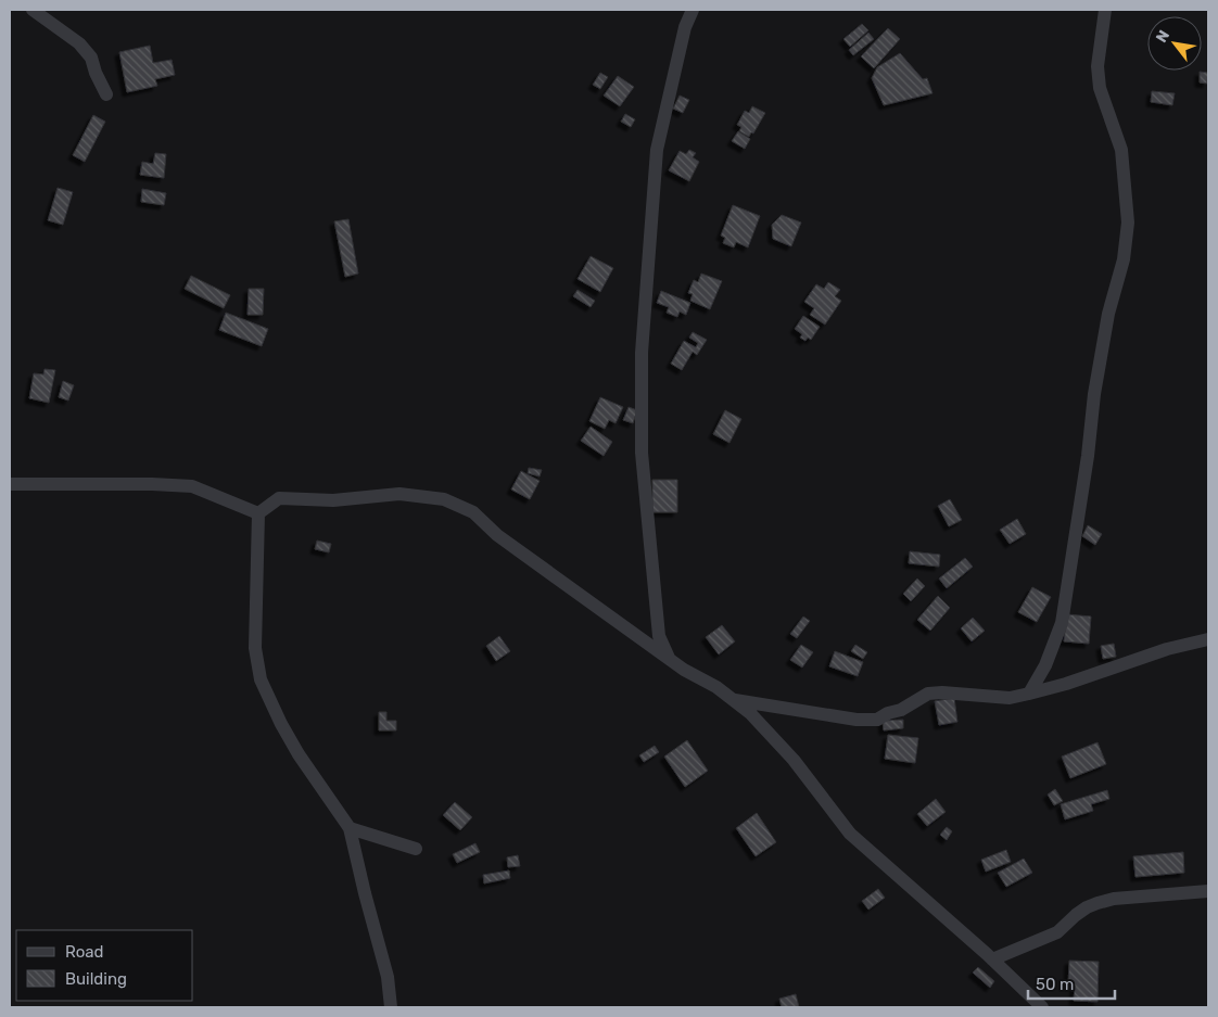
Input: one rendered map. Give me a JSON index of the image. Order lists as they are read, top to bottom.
{
  "legend": ["Road", "Building"],
  "scale_bar": "50 m",
  "north": "top left"
}
